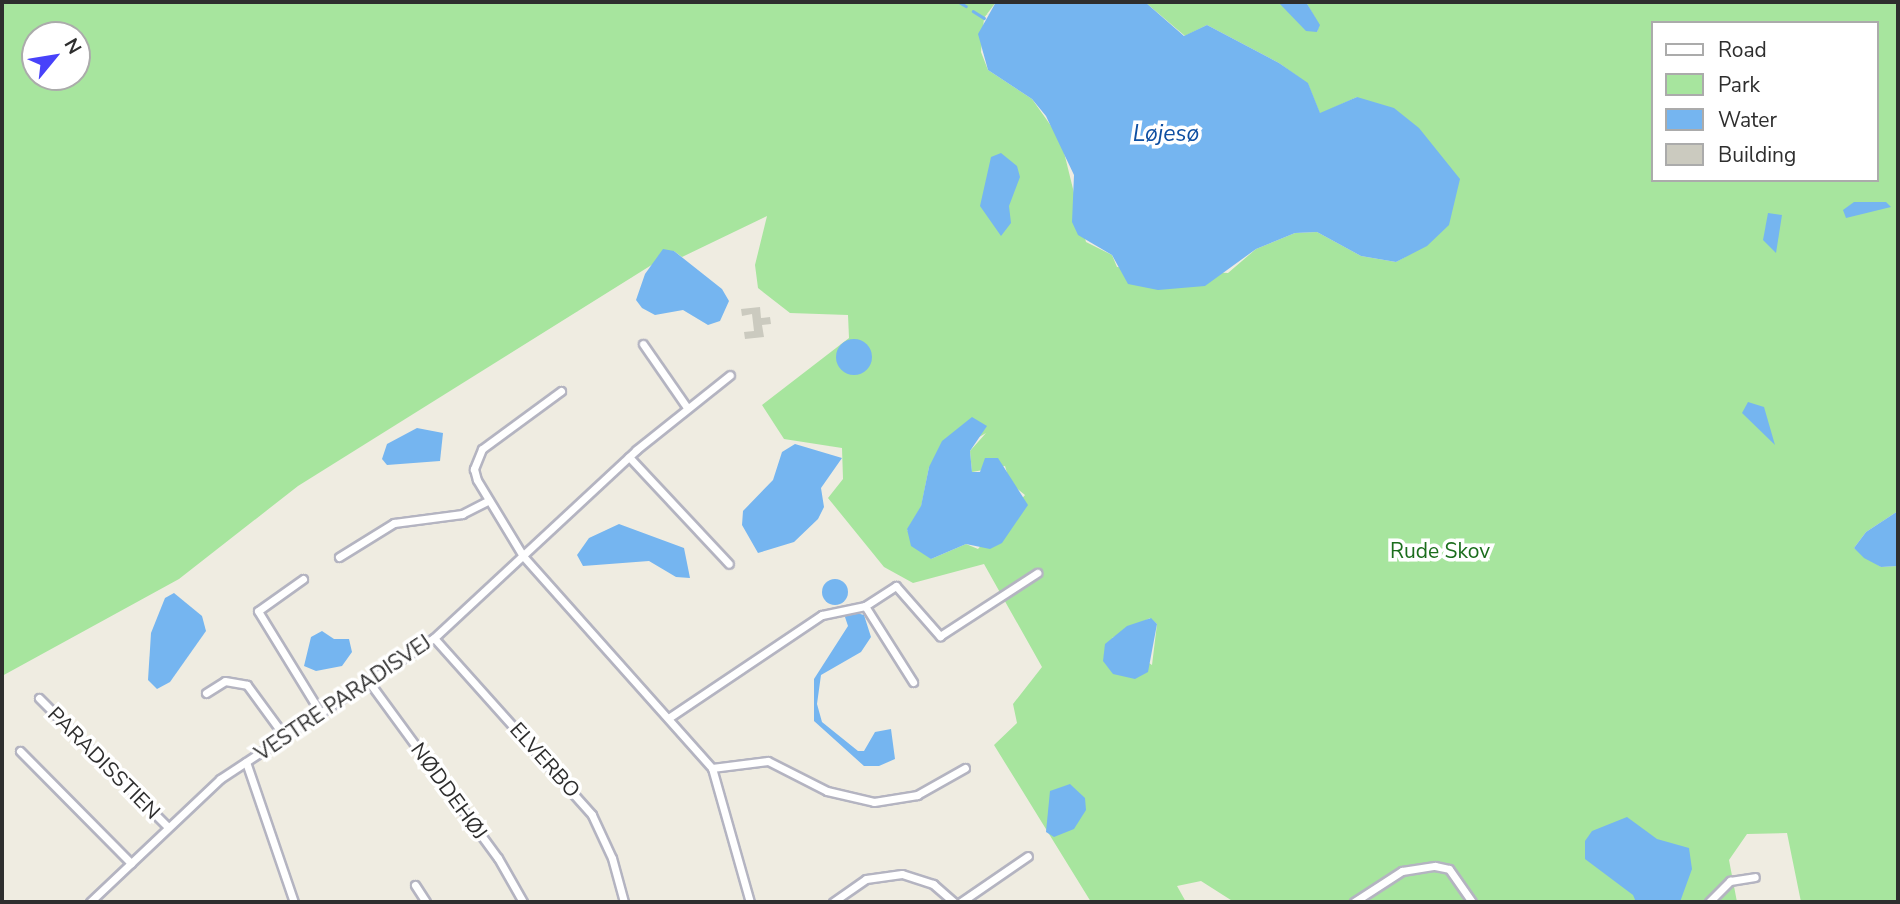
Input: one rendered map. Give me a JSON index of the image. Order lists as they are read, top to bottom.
{
  "streets": {
    "street": [
      "VESTRE PARADISVEJ",
      "ELVERBO",
      "PARADISSTIEN",
      "NØDDEHØJ"
    ]
  },
  "crossings": [
    ["VESTRE PARADISVEJ", "ELVERBO"],
    ["VESTRE PARADISVEJ", "PARADISSTIEN"],
    ["VESTRE PARADISVEJ", "NØDDEHØJ"]
  ],
  "water": ["Løjesø"],
  "parks": ["Rude Skov"],
  "legend": [
    "Road",
    "Park",
    "Water",
    "Building"
  ],
  "north": "top right"
}
